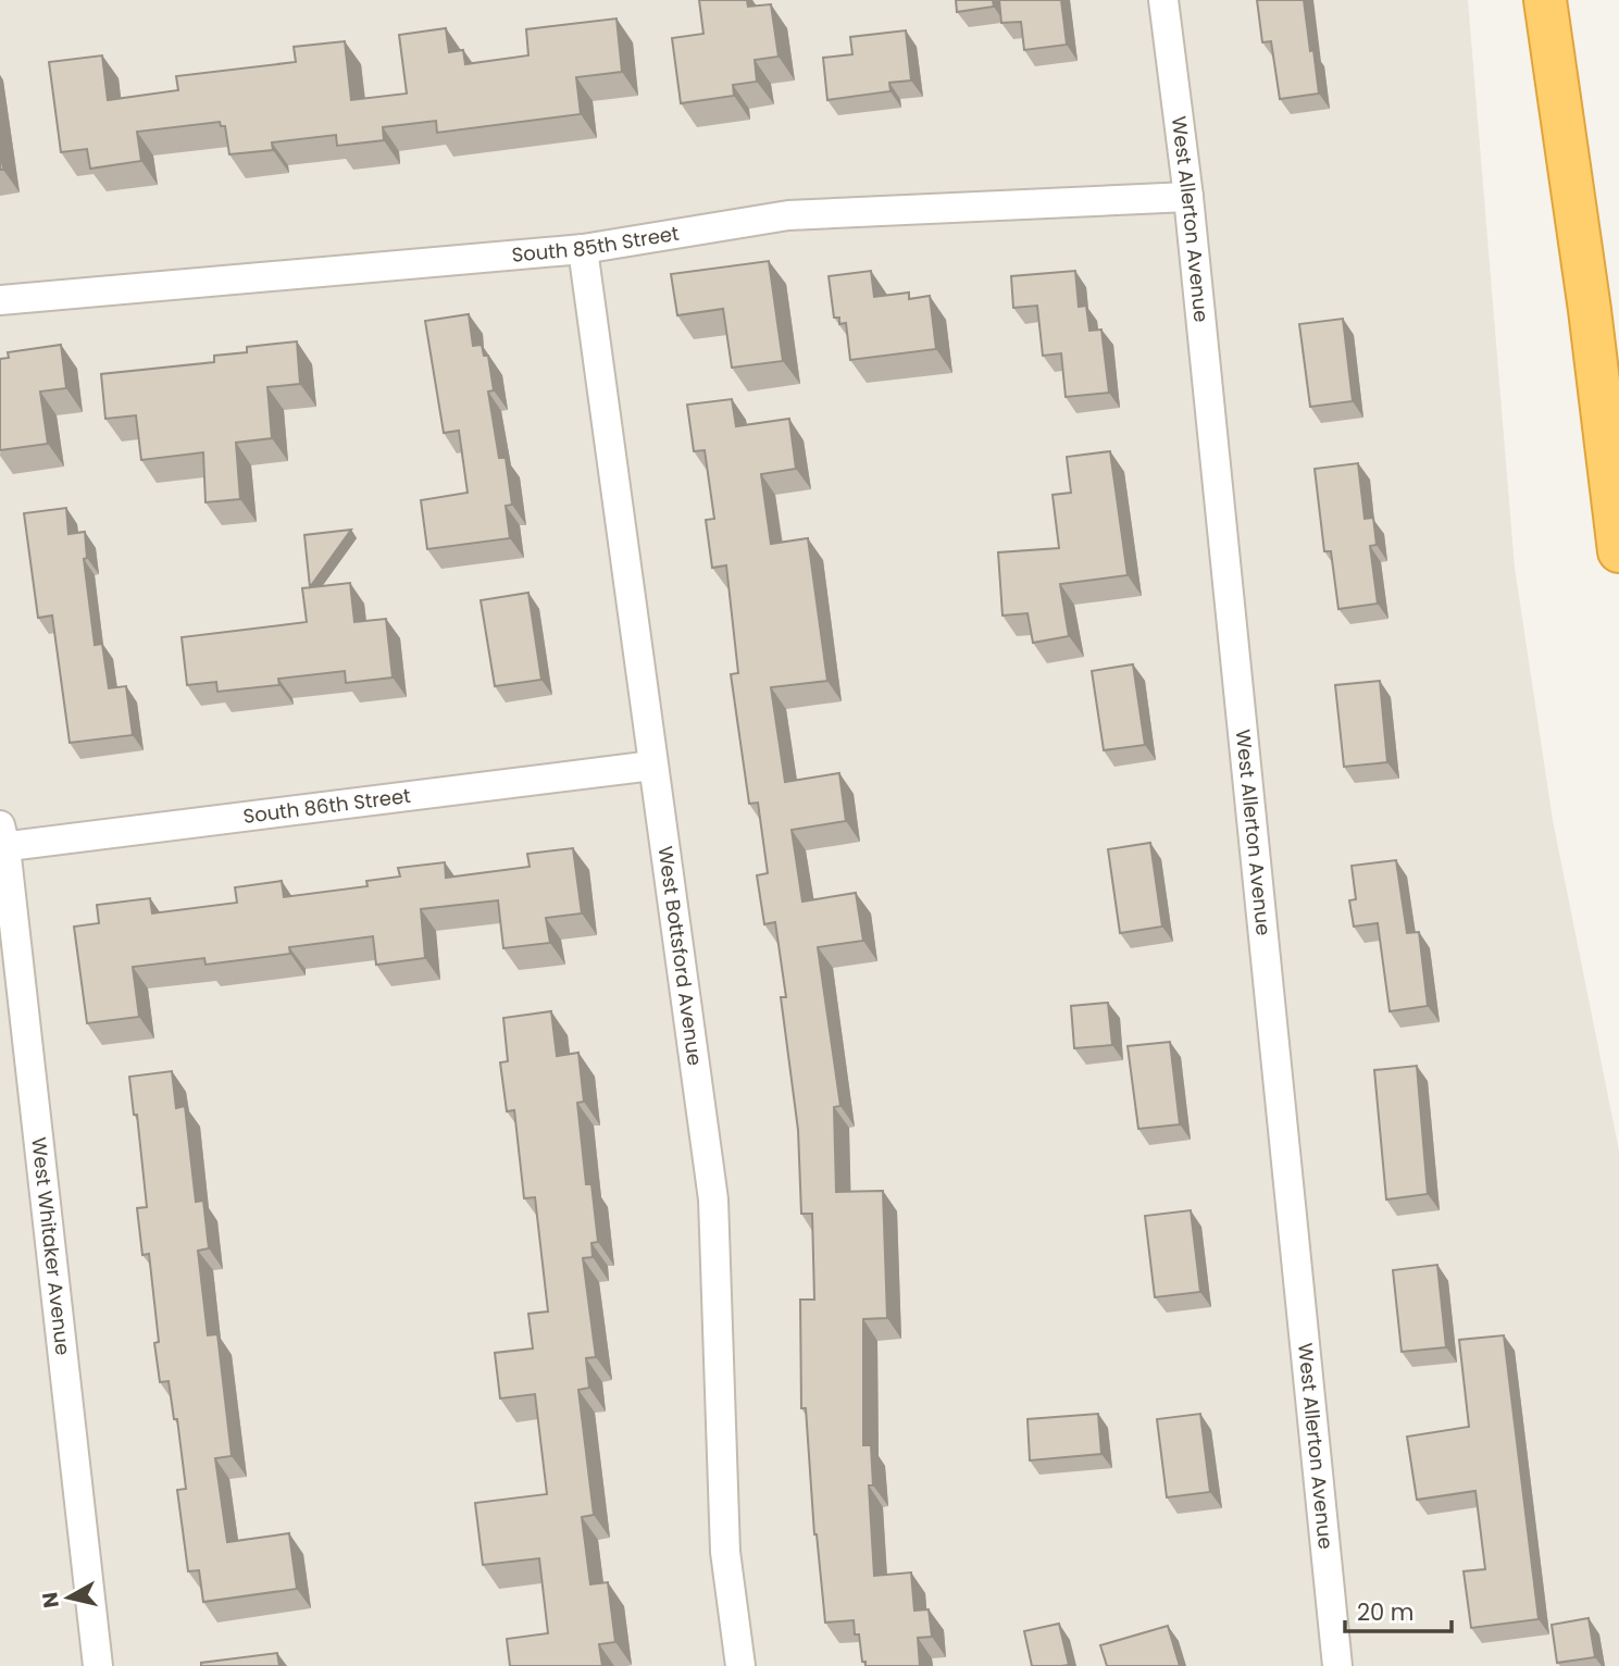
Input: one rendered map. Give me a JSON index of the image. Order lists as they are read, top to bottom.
{
  "streets": {
    "street": [
      "West Allerton Avenue",
      "South 85th Street",
      "South 86th Street",
      "West Bottsford Avenue",
      "West Whitaker Avenue"
    ]
  },
  "crossings": [
    ["West Allerton Avenue", "South 85th Street"],
    ["South 85th Street", "West Bottsford Avenue"],
    ["South 86th Street", "West Bottsford Avenue"],
    ["South 86th Street", "West Whitaker Avenue"]
  ],
  "scale_bar": "20 m",
  "north": "left"
}
